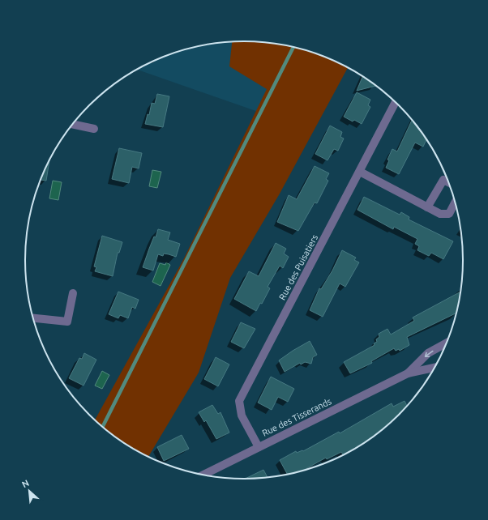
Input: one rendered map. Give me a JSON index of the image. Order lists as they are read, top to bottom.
{
  "streets": {
    "street": ["Rue des Puisatiers", "Rue des Tisserands"]
  },
  "crossings": [
    ["Rue des Puisatiers", "Rue des Tisserands"]
  ],
  "north": "top left"
}
